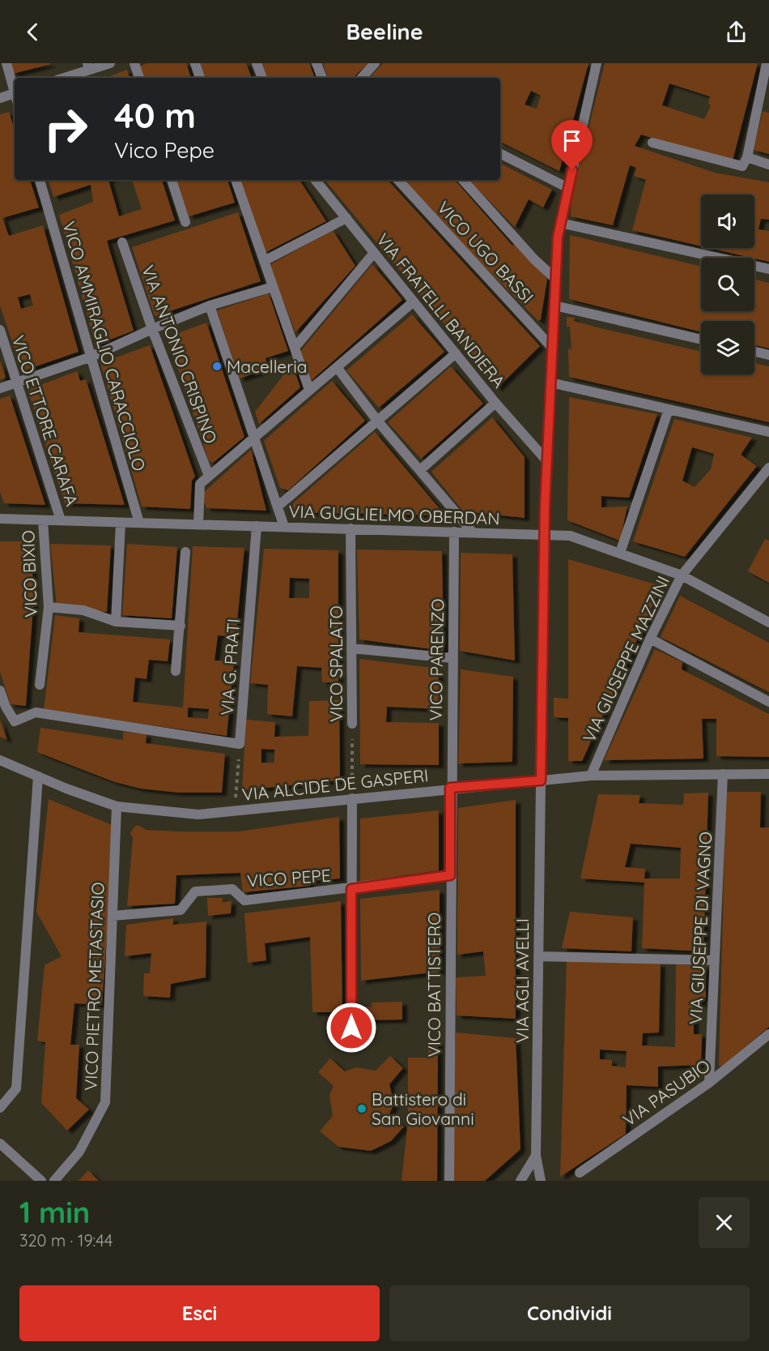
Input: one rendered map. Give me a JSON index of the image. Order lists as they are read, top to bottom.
{
  "streets": {
    "street": [
      "VICO UGO BASSI",
      "VIA FRATELLI BANDIERA",
      "VICO AMMIRAGLIO CARACCIOLO",
      "VIA ANTONIO CRISPINO",
      "VICO ETTORE CARAFA",
      "VIA GUGLIELMO OBERDAN",
      "VICO BIXIO",
      "VIA GIUSEPPE MAZZINI",
      "VICO PARENZO",
      "VICO SPALATO",
      "VIA G. PRATI",
      "VIA ALCIDE DE GASPERI",
      "VICO PEPE",
      "VIA GIUSEPPE DI VAGNO",
      "VIA AGLI AVELLI",
      "VICO BATTISTERO",
      "VICO PIETRO METASTASIO",
      "VIA PASUBIO"
    ]
  },
  "crossings": [
    ["VICO UGO BASSI", "VIA AGLI AVELLI"],
    ["VIA FRATELLI BANDIERA", "VIA AGLI AVELLI"],
    ["VICO AMMIRAGLIO CARACCIOLO", "VIA GUGLIELMO OBERDAN"],
    ["VICO ETTORE CARAFA", "VIA GUGLIELMO OBERDAN"],
    ["VIA GUGLIELMO OBERDAN", "VICO BIXIO"],
    ["VIA GUGLIELMO OBERDAN", "VIA GIUSEPPE MAZZINI"],
    ["VIA GUGLIELMO OBERDAN", "VICO PARENZO"],
    ["VIA GUGLIELMO OBERDAN", "VICO SPALATO"],
    ["VIA GUGLIELMO OBERDAN", "VIA G. PRATI"],
    ["VIA GUGLIELMO OBERDAN", "VIA AGLI AVELLI"],
    ["VIA GIUSEPPE MAZZINI", "VIA ALCIDE DE GASPERI"],
    ["VICO PARENZO", "VIA ALCIDE DE GASPERI"],
    ["VICO PARENZO", "VICO BATTISTERO"],
    ["VICO SPALATO", "VIA ALCIDE DE GASPERI"],
    ["VIA ALCIDE DE GASPERI", "VIA GIUSEPPE DI VAGNO"],
    ["VIA ALCIDE DE GASPERI", "VIA AGLI AVELLI"],
    ["VIA ALCIDE DE GASPERI", "VICO BATTISTERO"],
    ["VIA ALCIDE DE GASPERI", "VICO PIETRO METASTASIO"],
    ["VICO PEPE", "VICO BATTISTERO"],
    ["VICO PEPE", "VICO PIETRO METASTASIO"],
    ["VIA GIUSEPPE DI VAGNO", "VIA PASUBIO"]
  ],
  "places": ["Macelleria", "Battistero di San Giovanni"],
  "page": {
    "header": "Beeline",
    "turn": ["40 m", "Vico Pepe"],
    "heading": ["1 min", "320 m · 19:44"],
    "buttons": ["Esci", "Condividi"]
  }
}
